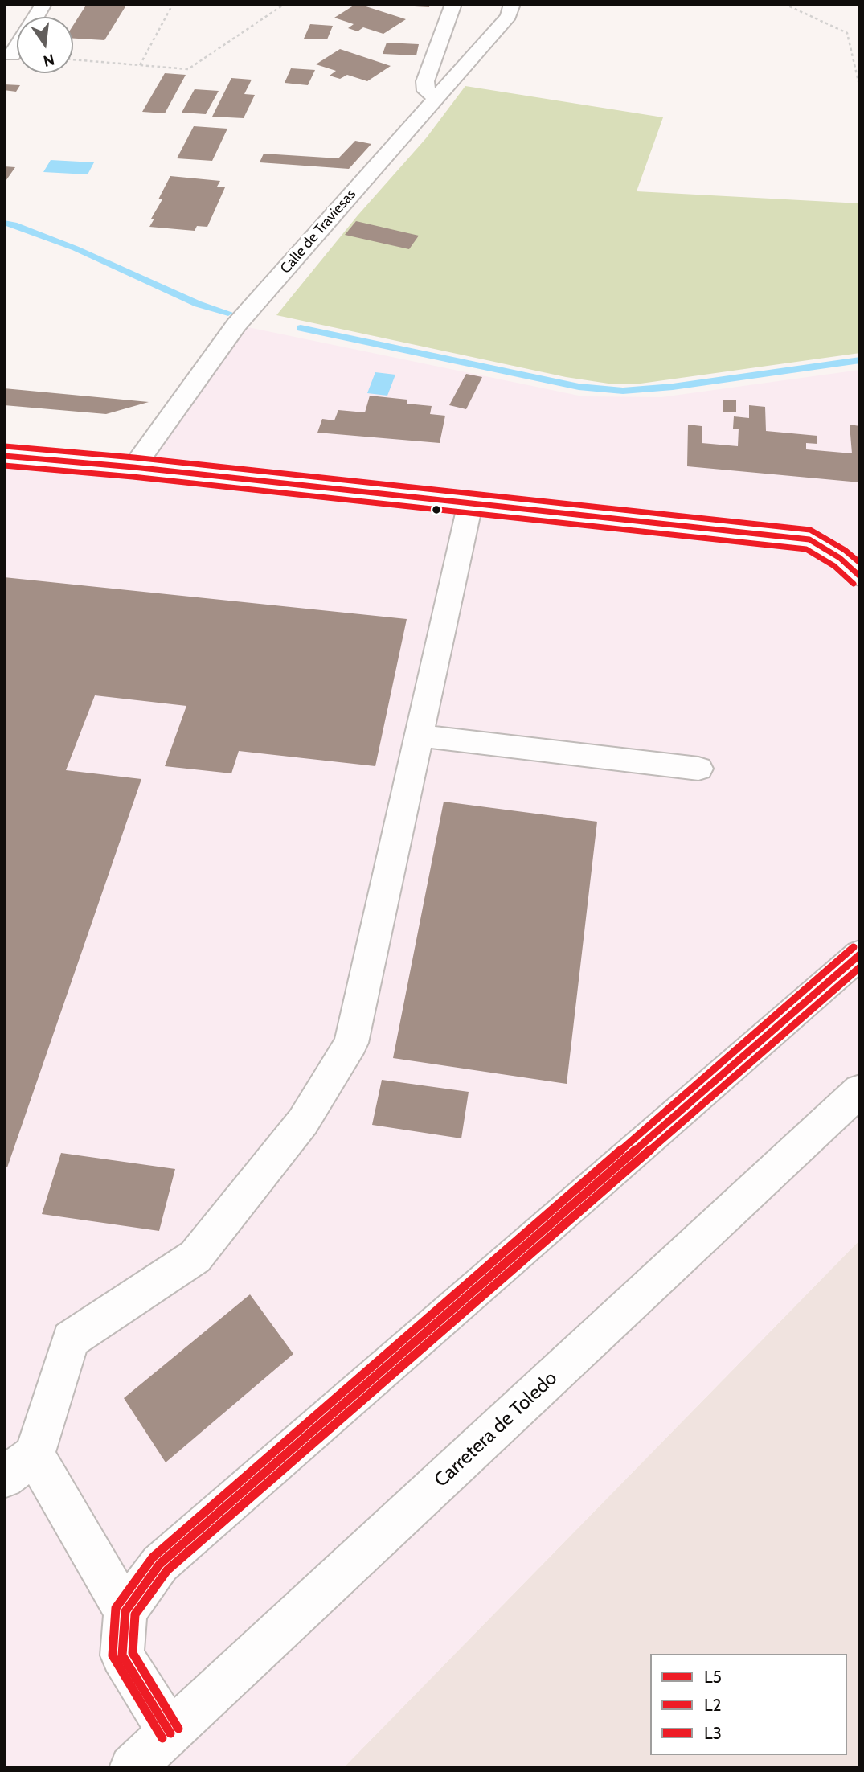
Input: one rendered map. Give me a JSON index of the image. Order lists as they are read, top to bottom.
{
  "streets": {
    "street": ["Calle de Traviesas", "Carretera de Toledo"]
  },
  "lines": ["transit line L3", "transit line L5", "transit line L2"],
  "legend": ["L5", "L2", "L3"],
  "north": "bottom"
}
